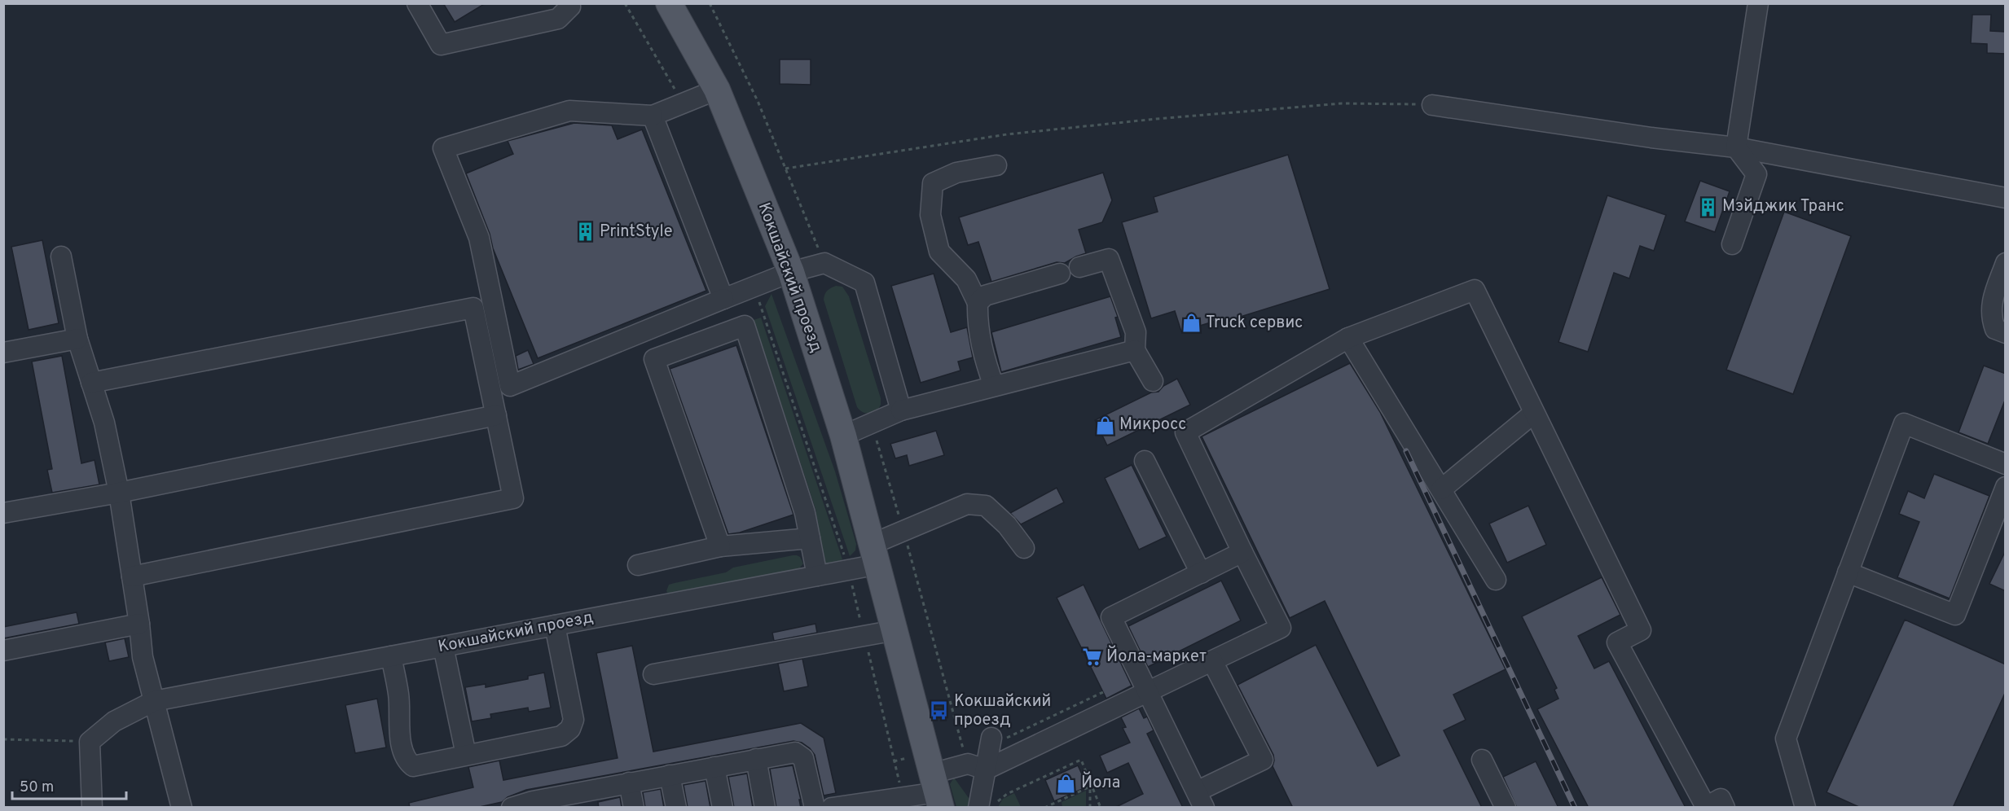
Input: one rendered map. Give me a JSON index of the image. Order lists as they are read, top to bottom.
{
  "streets": {
    "main road": ["Кокшайский проезд"]
  },
  "places": {
    "building": ["Мэйджик Транс", "PrintStyle"],
    "shop": ["Truck сервис", "Микросс", "Йола"],
    "supermarket": ["Йола-маркет"],
    "bus stop": ["Кокшайский проезд"]
  },
  "scale_bar": "50 m"
}
